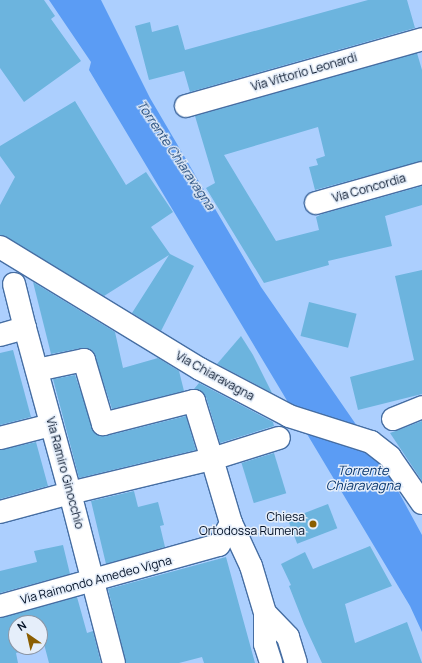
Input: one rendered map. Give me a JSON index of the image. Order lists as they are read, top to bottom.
{
  "streets": {
    "street": [
      "Via Vittorio Leonardi",
      "Via Concordia",
      "Via Chiaravagna",
      "Via Ramiro Ginocchio",
      "Via Raimondo Amedeo Vigna"
    ]
  },
  "crossings": [
    ["Via Ramiro Ginocchio", "Via Raimondo Amedeo Vigna"]
  ],
  "water": ["Torrente Chiaravagna"],
  "places": ["Chiesa Ortodossa Rumena"],
  "north": "top left"
}
